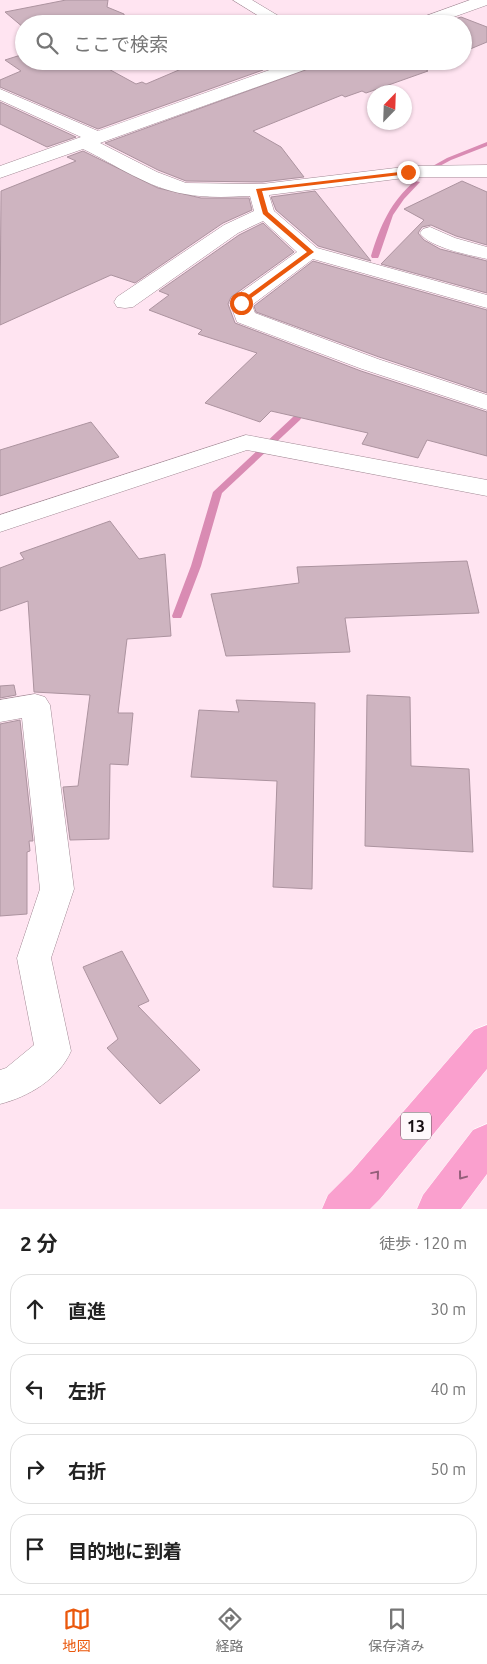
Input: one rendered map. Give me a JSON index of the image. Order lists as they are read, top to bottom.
{
  "streets": {
    "highway": ["13"]
  },
  "north": "top right",
  "page": {
    "search": "ここで検索",
    "heading": ["2 分", "徒歩 · 120 m"],
    "list": [
      ["直進", "30 m"],
      ["左折", "40 m"],
      ["右折", "50 m"],
      "目的地に到着"
    ],
    "nav": ["地図", "経路", "保存済み"]
  }
}
